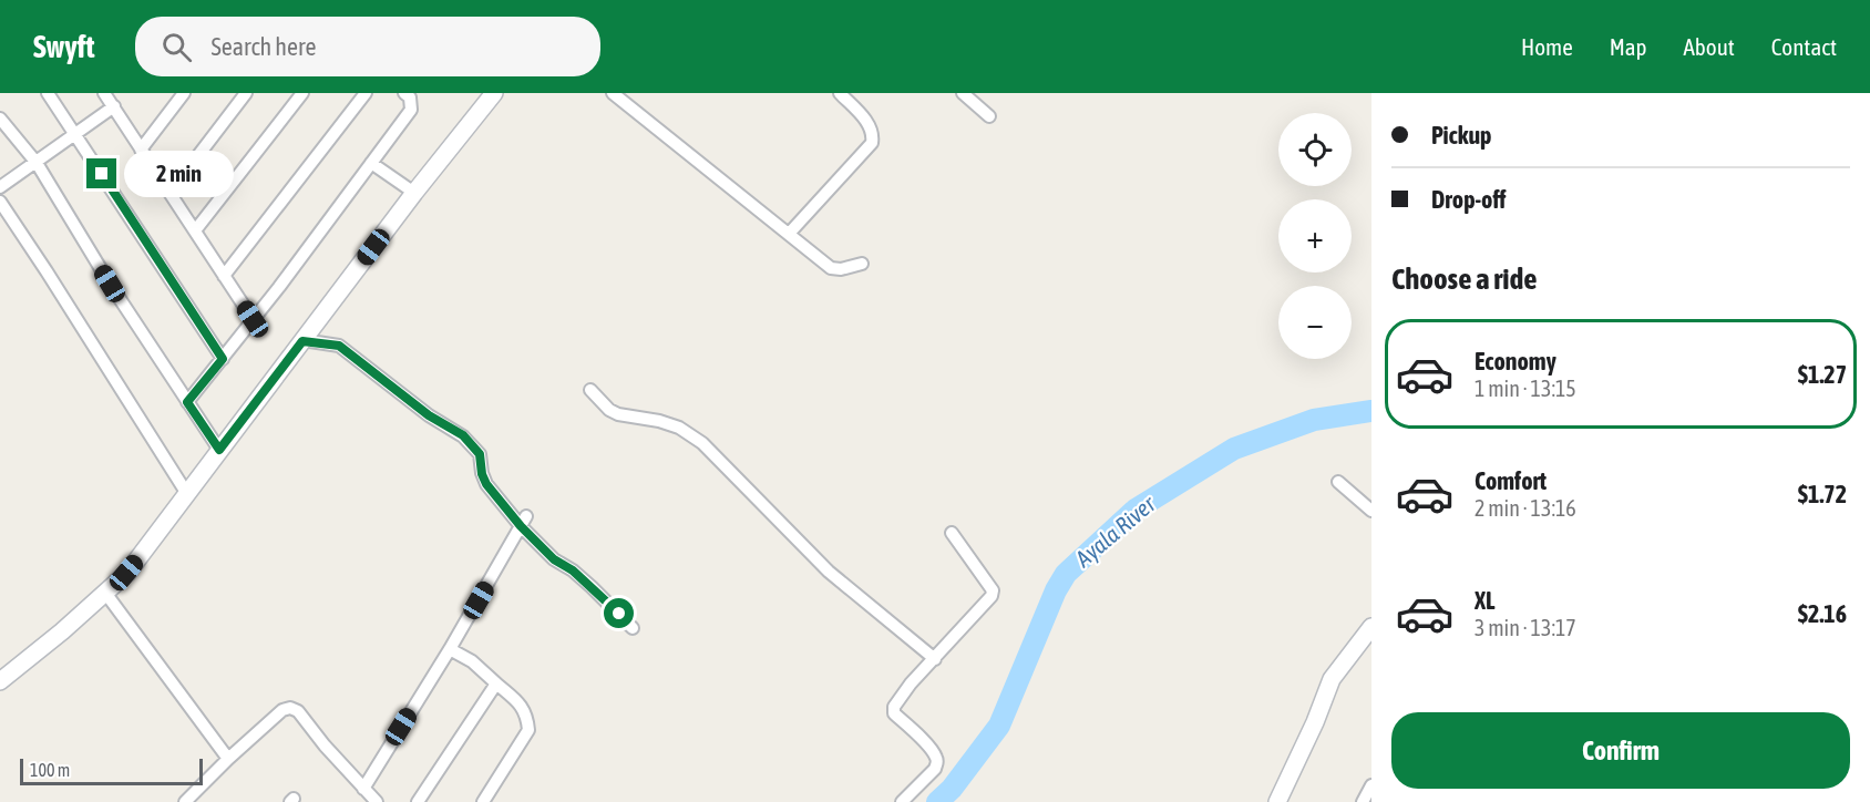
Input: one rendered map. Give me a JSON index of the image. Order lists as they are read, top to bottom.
{
  "water": ["Ayala River"],
  "scale_bar": "100 m",
  "page": {
    "header": "Swyft",
    "search": "Search here",
    "nav": [
      "Home",
      "Map",
      "About",
      "Contact"
    ],
    "banner": ["Pickup", "Drop-off"],
    "map_buttons": ["+", "−"],
    "bubble": "2 min",
    "heading": "Choose a ride",
    "list": [
      {
        "name": "Economy",
        "note": "1 min · 13:15",
        "value": "$1.27"
      },
      {
        "name": "Comfort",
        "note": "2 min · 13:16",
        "value": "$1.72"
      },
      {
        "name": "XL",
        "note": "3 min · 13:17",
        "value": "$2.16"
      }
    ],
    "buttons": "Confirm",
    "scale": "100 m"
  }
}
